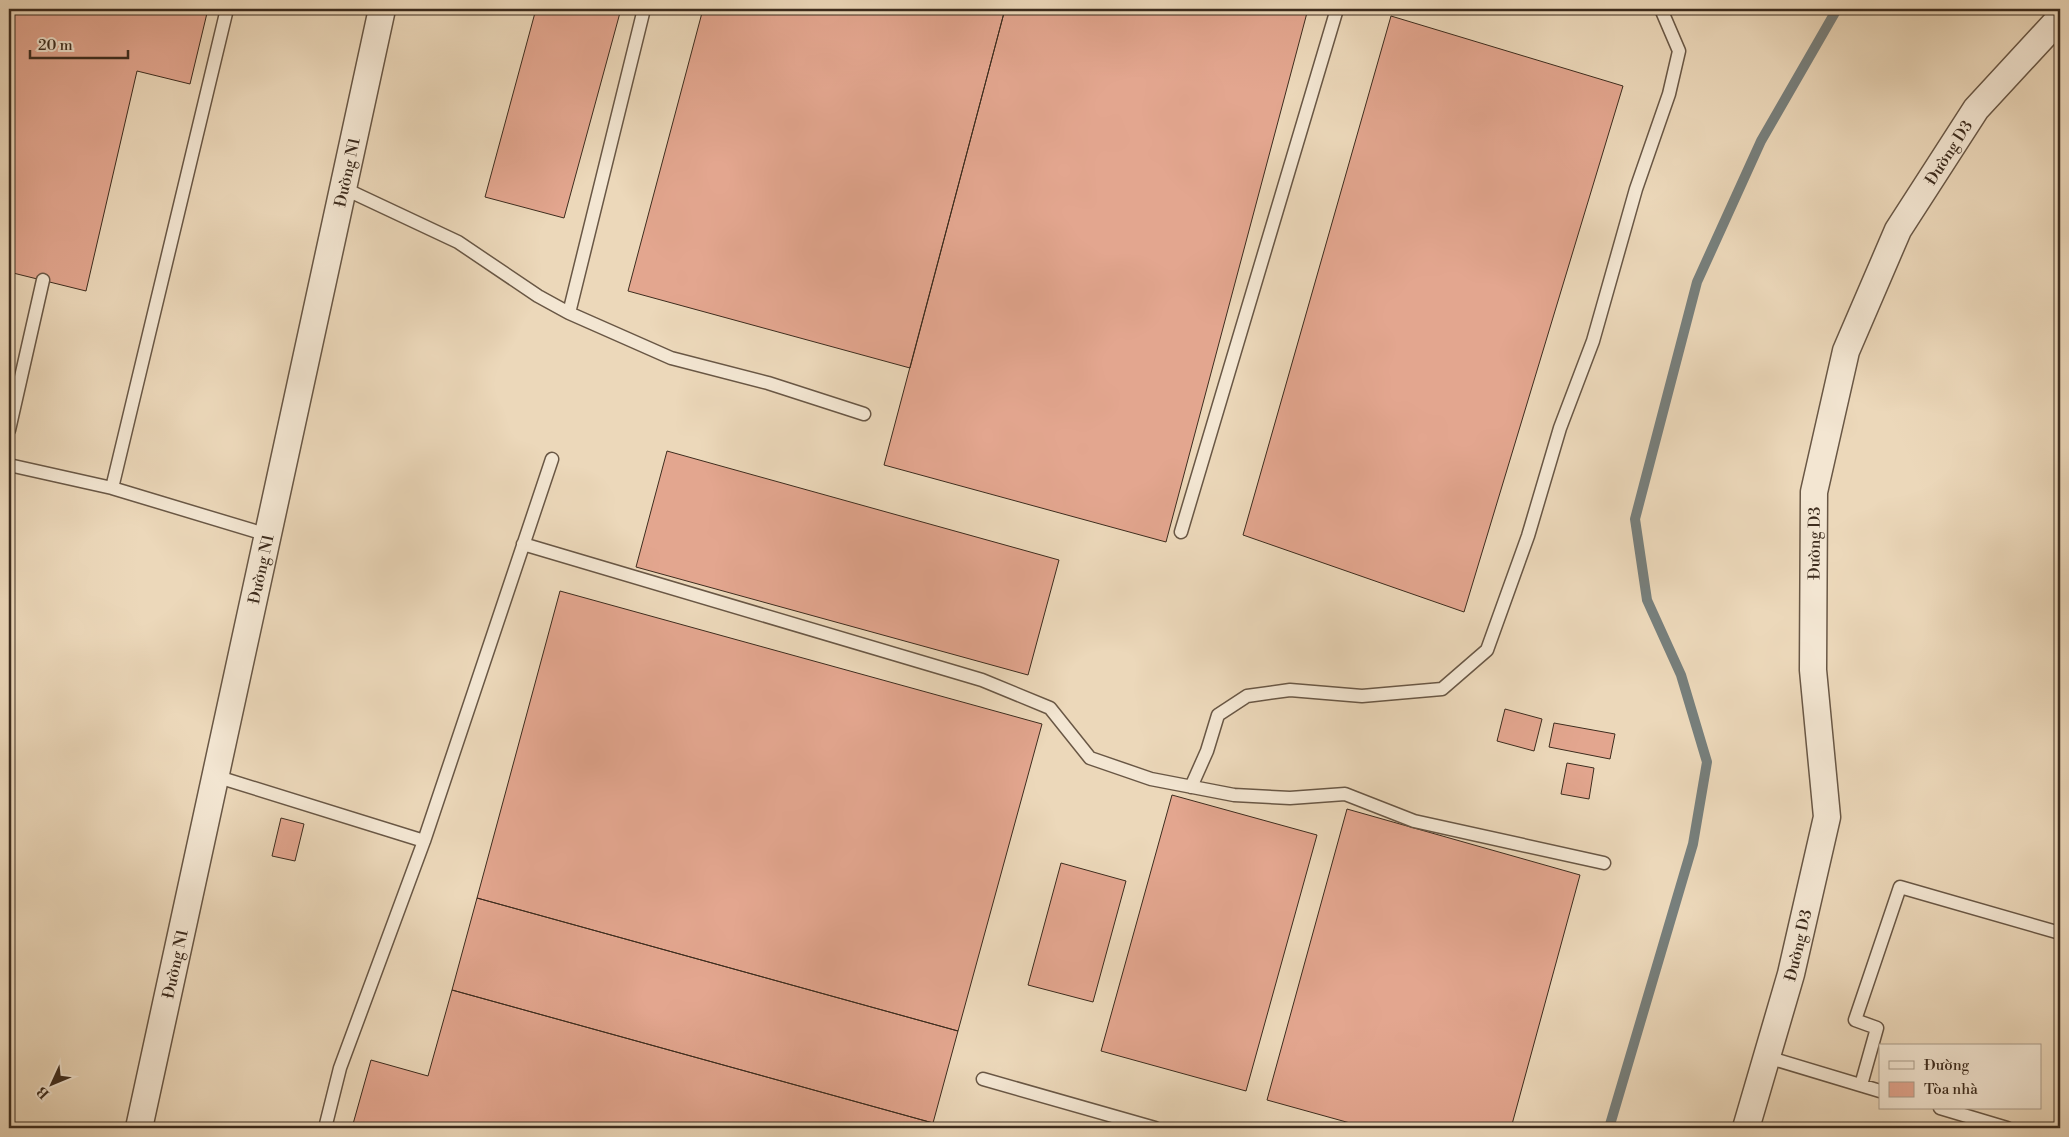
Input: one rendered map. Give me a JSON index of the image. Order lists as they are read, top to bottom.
{
  "streets": {
    "street": ["Đường D3", "Đường N1"]
  },
  "legend": ["Đường", "Tòa nhà"],
  "scale_bar": "20 m",
  "north": "bottom left"
}
